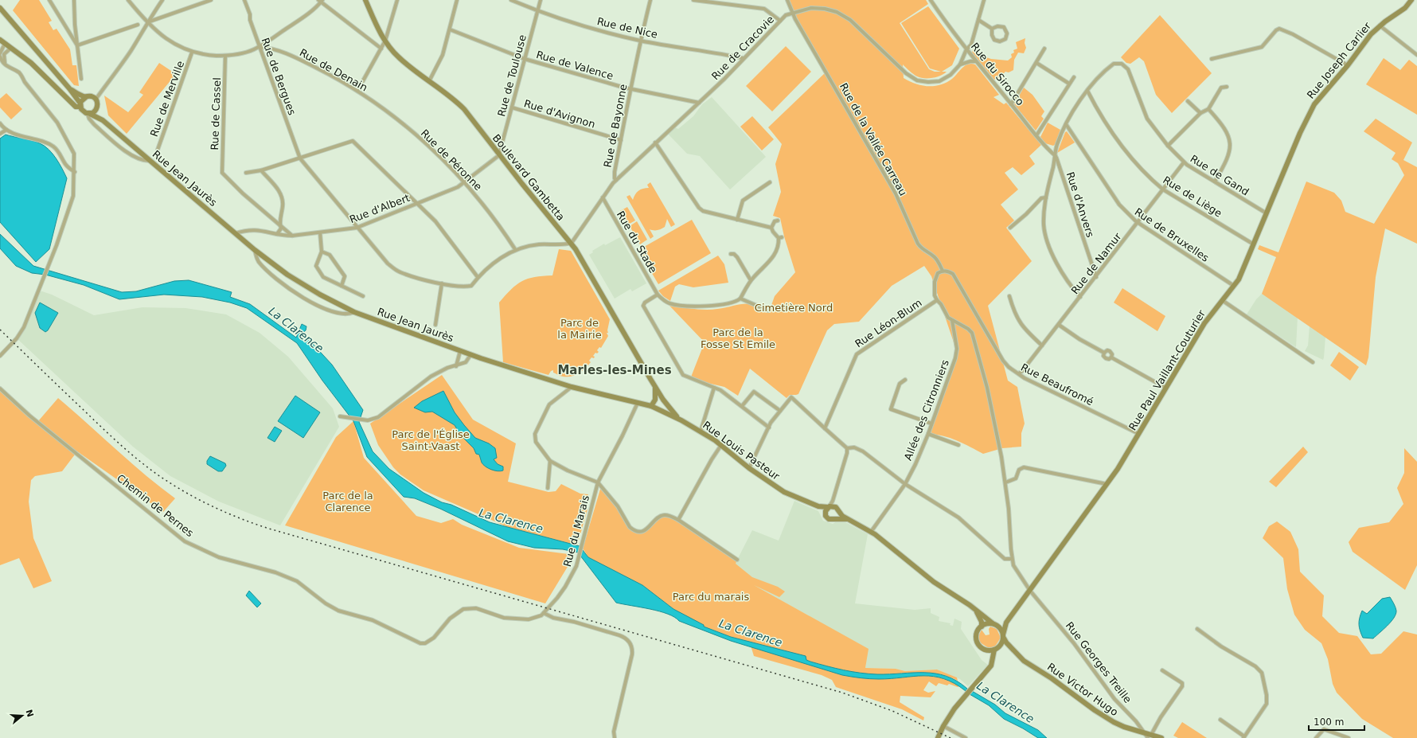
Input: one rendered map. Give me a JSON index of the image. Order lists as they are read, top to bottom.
{
  "streets": {
    "main road": [
      "Rue Joseph Carlier",
      "Boulevard Gambetta",
      "Rue Jean Jaurès",
      "Rue Paul Vaillant-Couturier",
      "Rue Louis Pasteur",
      "Rue Victor Hugo"
    ],
    "street": [
      "Rue de Nice",
      "Rue de Cracovie",
      "Rue de Valence",
      "Rue de Denain",
      "Rue du Sirocco",
      "Rue de Toulouse",
      "Rue de Bergues",
      "Rue de Merville",
      "Rue de Cassel",
      "Rue d'Avignon",
      "Rue de Bayonne",
      "Rue de la Vallée Carreau",
      "Rue de Péronne",
      "Rue de Gand",
      "Rue de Liège",
      "Rue d'Anvers",
      "Rue d'Albert",
      "Rue de Bruxelles",
      "Rue du Stade",
      "Rue de Namur",
      "Rue Léon-Blum",
      "Rue Beaufromé",
      "Allée des Citronniers",
      "Chemin de Pernes",
      "Rue du Marais",
      "Rue Georges Treille"
    ]
  },
  "crossings": [
    ["Rue de Nice", "Rue de Cracovie"],
    ["Rue de Nice", "Rue de Toulouse"],
    ["Rue de Nice", "Rue de Bayonne"],
    ["Rue de Cracovie", "Rue de Valence"],
    ["Rue de Cracovie", "Rue du Sirocco"],
    ["Rue de Cracovie", "Rue de Bayonne"],
    ["Rue de Cracovie", "Rue de la Vallée Carreau"],
    ["Rue de Cracovie", "Boulevard Gambetta"],
    ["Rue de Cracovie", "Rue du Stade"],
    ["Rue Joseph Carlier", "Rue Paul Vaillant-Couturier"],
    ["Rue de Valence", "Rue de Toulouse"],
    ["Rue de Valence", "Rue de Bayonne"],
    ["Rue de Denain", "Rue de Bergues"],
    ["Rue de Denain", "Rue de Péronne"],
    ["Rue du Sirocco", "Rue d'Anvers"],
    ["Rue de Toulouse", "Rue d'Avignon"],
    ["Rue de Toulouse", "Boulevard Gambetta"],
    ["Rue de Toulouse", "Rue d'Albert"],
    ["Rue de Bergues", "Rue d'Albert"],
    ["Rue d'Avignon", "Rue de Bayonne"],
    ["Rue de la Vallée Carreau", "Rue Beaufromé"],
    ["Rue de Péronne", "Rue d'Albert"],
    ["Rue de Gand", "Rue de Liège"],
    ["Rue de Gand", "Rue de Namur"],
    ["Rue de Gand", "Rue Paul Vaillant-Couturier"],
    ["Boulevard Gambetta", "Rue d'Albert"],
    ["Boulevard Gambetta", "Rue Louis Pasteur"],
    ["Rue Jean Jaurès", "Rue d'Albert"],
    ["Rue Jean Jaurès", "Rue Louis Pasteur"],
    ["Rue de Liège", "Rue de Namur"],
    ["Rue de Liège", "Rue Paul Vaillant-Couturier"],
    ["Rue d'Anvers", "Rue de Namur"],
    ["Rue de Bruxelles", "Rue de Namur"],
    ["Rue de Bruxelles", "Rue Paul Vaillant-Couturier"],
    ["Rue de Namur", "Rue Beaufromé"],
    ["Rue Paul Vaillant-Couturier", "Rue Beaufromé"],
    ["Rue Paul Vaillant-Couturier", "Rue Georges Treille"],
    ["Rue Louis Pasteur", "Rue du Marais"],
    ["Chemin de Pernes", "Rue du Marais"],
    ["Rue Georges Treille", "Rue Victor Hugo"]
  ],
  "districts": ["Marles-les-Mines"],
  "water": ["La Clarence"],
  "parks": [
    "Cimetière Nord",
    "Parc de la Mairie",
    "Parc de la Fosse St Emile",
    "Parc de l'Église Saint-Vaast",
    "Parc de la Clarence",
    "Parc du marais"
  ],
  "scale_bar": "100 m",
  "north": "right"
}
